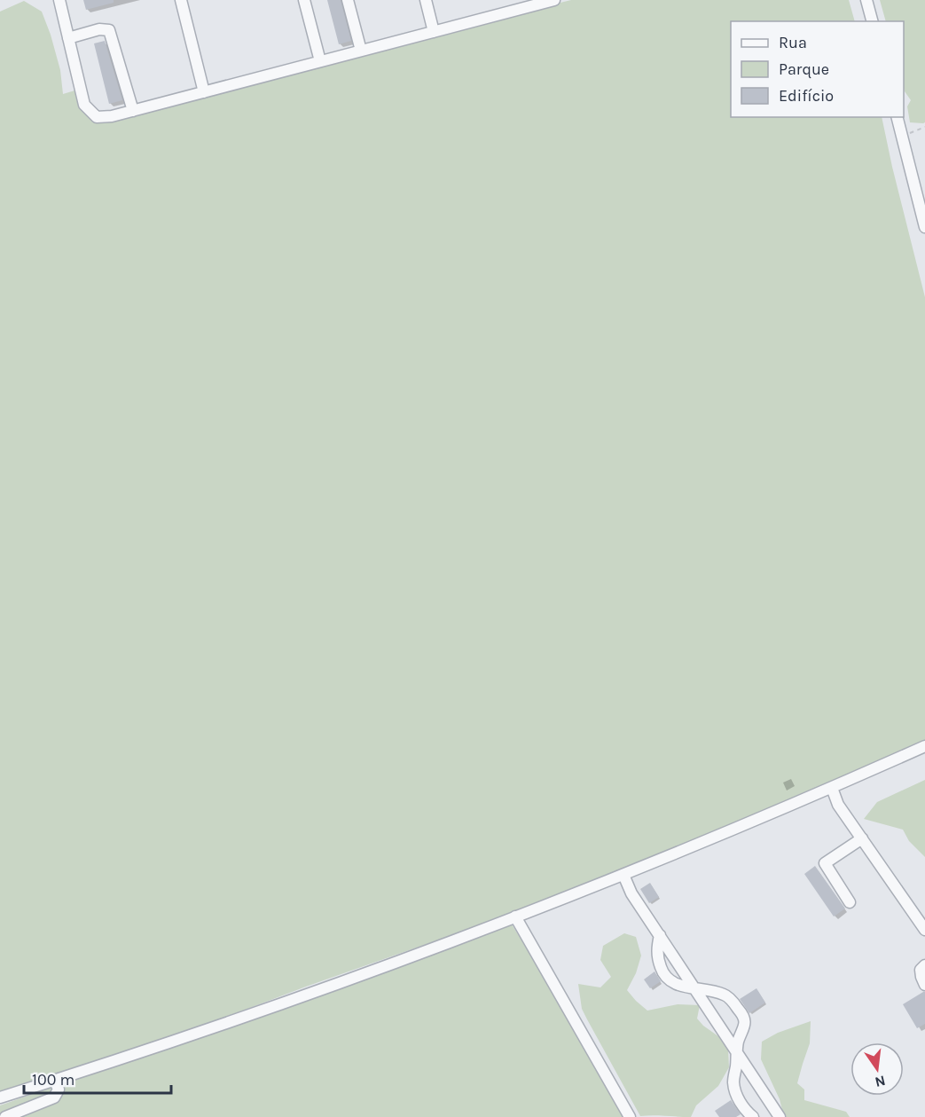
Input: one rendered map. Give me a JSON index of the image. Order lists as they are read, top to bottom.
{
  "legend": ["Rua", "Parque", "Edifício"],
  "scale_bar": "100 m",
  "north": "bottom"
}
